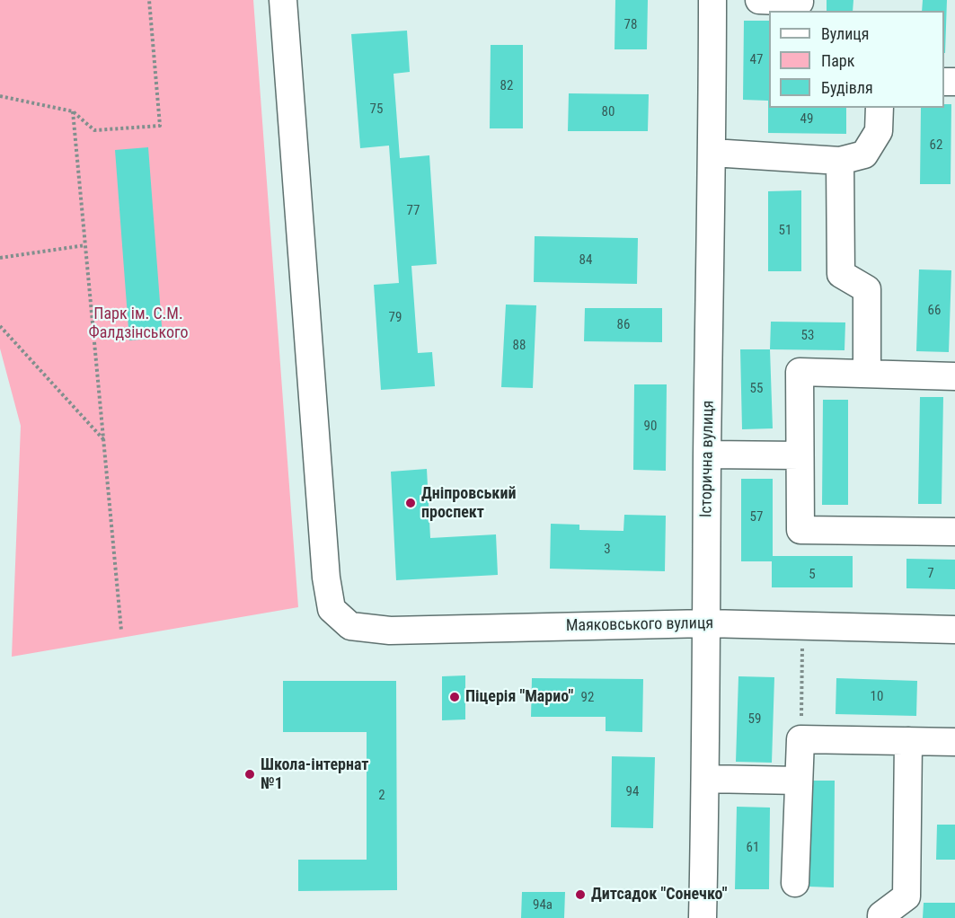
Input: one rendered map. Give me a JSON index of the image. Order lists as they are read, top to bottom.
{
  "streets": {
    "street": ["Історична вулиця", "Маяковського вулиця"]
  },
  "crossings": [
    ["Історична вулиця", "Маяковського вулиця"]
  ],
  "parks": ["Парк ім. С.М. Фалдзінського"],
  "places": [
    "Дніпровський проспект",
    "Піцерія \"Марио\"",
    "Школа-інтернат №1",
    "Дитсадок \"Сонечко\""
  ],
  "house_numbers": [
    "78",
    "47",
    "82",
    "75",
    "80",
    "49",
    "62",
    "77",
    "51",
    "84",
    "66",
    "79",
    "86",
    "53",
    "88",
    "55",
    "90",
    "57",
    "3",
    "7",
    "5",
    "10",
    "92",
    "59",
    "94",
    "2",
    "61",
    "94а"
  ],
  "legend": ["Вулиця", "Парк", "Будівля"]
}
